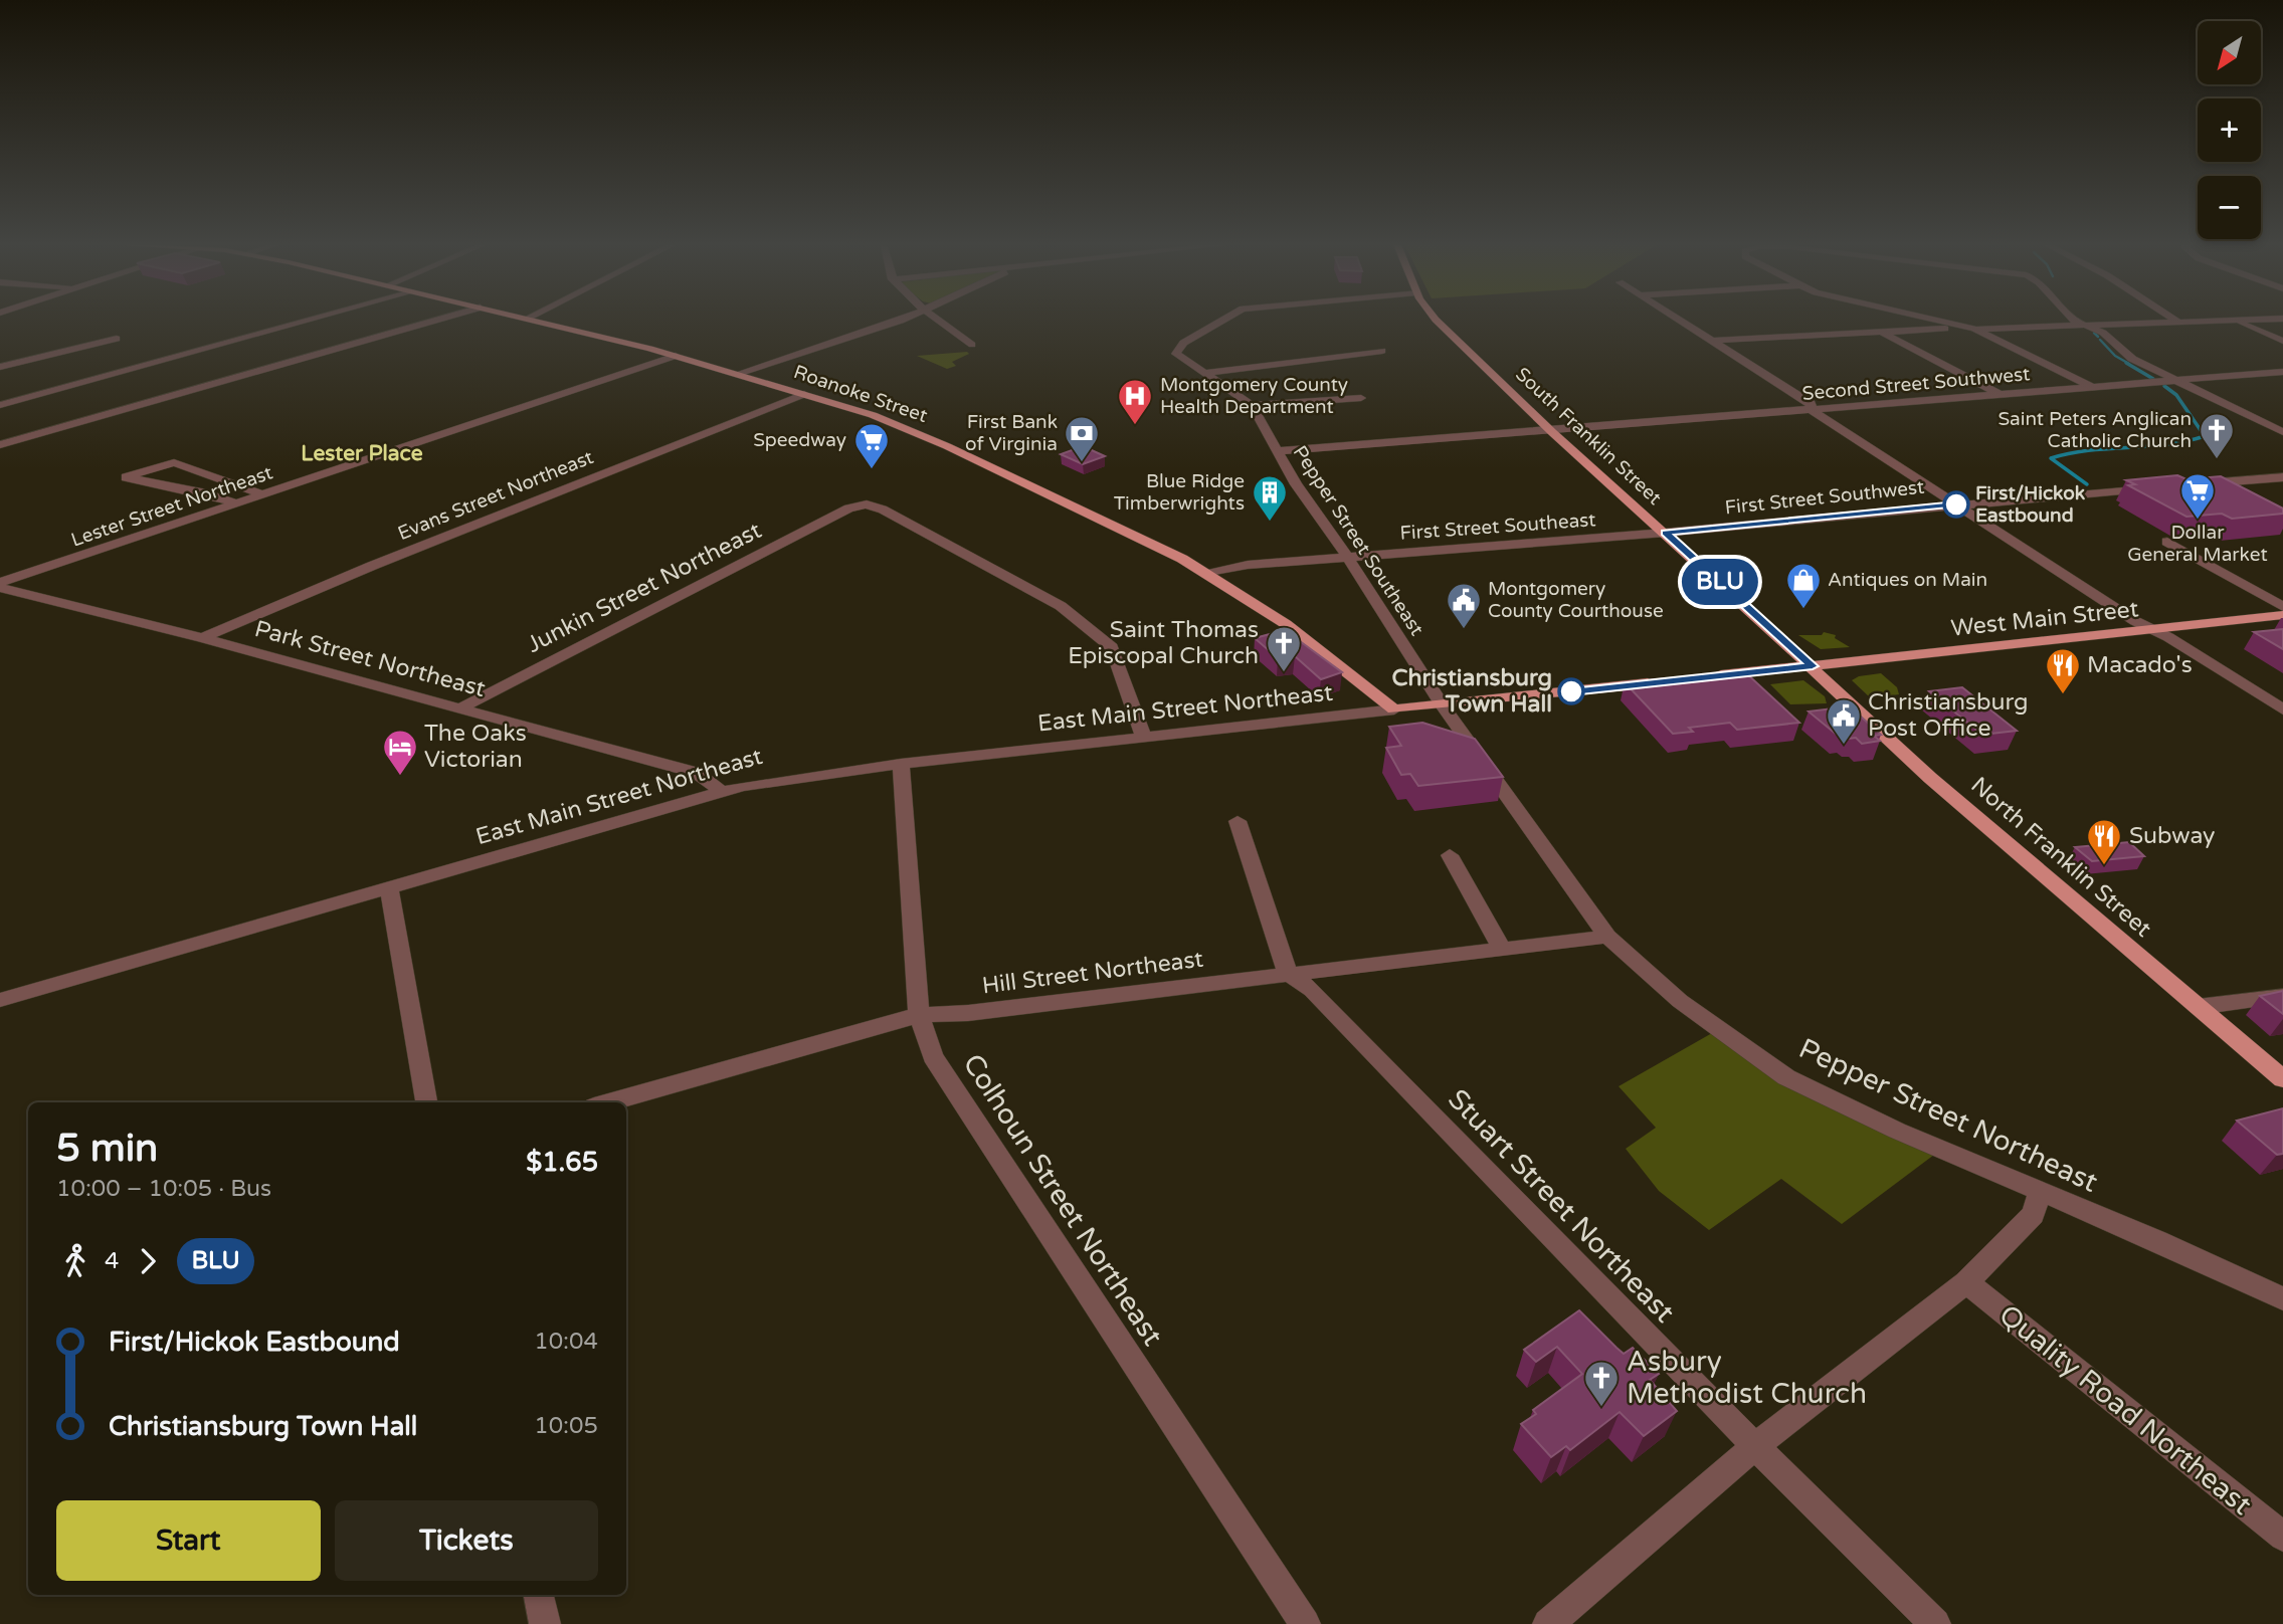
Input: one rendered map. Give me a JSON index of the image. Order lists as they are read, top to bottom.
{
  "streets": {
    "main road": [
      "Roanoke Street",
      "South Franklin Street",
      "West Main Street",
      "North Franklin Street"
    ],
    "street": [
      "Second Street Southwest",
      "Evans Street Northeast",
      "First Street Southwest",
      "Lester Street Northeast",
      "First Street Southeast",
      "Pepper Street Southeast",
      "Junkin Street Northeast",
      "Park Street Northeast",
      "East Main Street Northeast",
      "Hill Street Northeast",
      "Pepper Street Northeast",
      "Colhoun Street Northeast",
      "Stuart Street Northeast",
      "Quality Road Northeast"
    ]
  },
  "crossings": [
    ["Second Street Southwest", "South Franklin Street"],
    ["Second Street Southwest", "Pepper Street Southeast"],
    ["Roanoke Street", "Evans Street Northeast"],
    ["Roanoke Street", "Lester Street Northeast"],
    ["Roanoke Street", "First Street Southeast"],
    ["Roanoke Street", "East Main Street Northeast"],
    ["South Franklin Street", "First Street Southwest"],
    ["South Franklin Street", "First Street Southeast"],
    ["South Franklin Street", "West Main Street"],
    ["South Franklin Street", "North Franklin Street"],
    ["Evans Street Northeast", "Park Street Northeast"],
    ["First Street Southwest", "First Street Southeast"],
    ["First Street Southeast", "Pepper Street Southeast"],
    ["Pepper Street Southeast", "Pepper Street Northeast"],
    ["Junkin Street Northeast", "Park Street Northeast"],
    ["Junkin Street Northeast", "East Main Street Northeast"],
    ["West Main Street", "North Franklin Street"],
    ["Park Street Northeast", "East Main Street Northeast"],
    ["East Main Street Northeast", "Colhoun Street Northeast"],
    ["Hill Street Northeast", "Pepper Street Northeast"],
    ["Hill Street Northeast", "Colhoun Street Northeast"],
    ["Hill Street Northeast", "Stuart Street Northeast"]
  ],
  "districts": ["Lester Place"],
  "places": {
    "hospital": ["Montgomery County Health Department"],
    "church": ["Saint Peters Anglican Catholic Church", "Saint Thomas Episcopal Church", "Asbury Methodist Church"],
    "bank": ["First Bank of Virginia"],
    "supermarket": ["Speedway", "Dollar General Market"],
    "other": ["First/Hickok Eastbound", "Christiansburg Town Hall"],
    "building": ["Blue Ridge Timberwrights"],
    "shop": ["Antiques on Main"],
    "public building": ["Montgomery County Courthouse", "Christiansburg Post Office"],
    "restaurant": ["Macado's", "Subway"],
    "hotel": ["The Oaks Victorian"]
  },
  "lines": ["bus line BLU"],
  "north": "bottom left",
  "page": {
    "on_map": "BLU",
    "map_buttons": ["+", "−"],
    "heading": ["5 min", "10:00 – 10:05 · Bus", "$1.65"],
    "legs": ["4", "BLU"],
    "list": [
      {
        "name": "First/Hickok Eastbound",
        "value": "10:04"
      },
      {
        "name": "Christiansburg Town Hall",
        "value": "10:05"
      }
    ],
    "buttons": ["Start", "Tickets"]
  }
}
